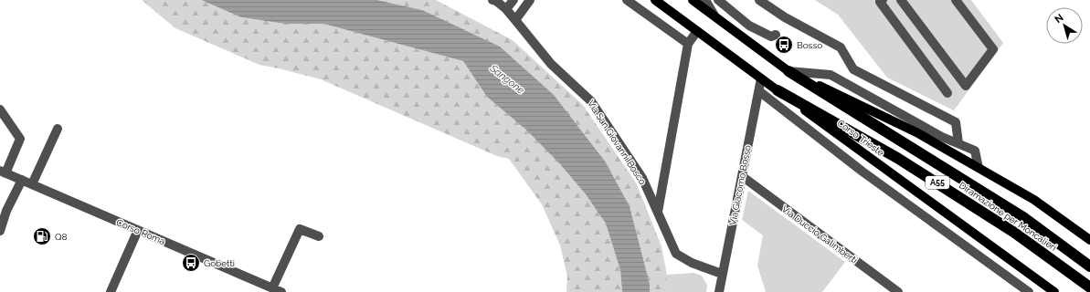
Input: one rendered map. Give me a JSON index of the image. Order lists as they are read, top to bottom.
{
  "streets": {
    "highway": ["A55", "Diramazione per Moncalieri"],
    "main road": ["Corso Trieste"],
    "street": [
      "Via San Giovanni Bosco",
      "Via Giacomo Bosso",
      "Corso Roma",
      "Via Duccio Galimberti"
    ]
  },
  "crossings": [
    ["Corso Trieste", "Via Giacomo Bosso"],
    ["Corso Trieste", "Diramazione per Moncalieri"],
    ["Via San Giovanni Bosco", "Via Giacomo Bosso"],
    ["Via Giacomo Bosso", "Via Duccio Galimberti"]
  ],
  "water": ["Sangone"],
  "places": {
    "bus stop": ["Bosso", "Gobetti"],
    "fuel station": ["Q8"]
  },
  "north": "top left"
}
